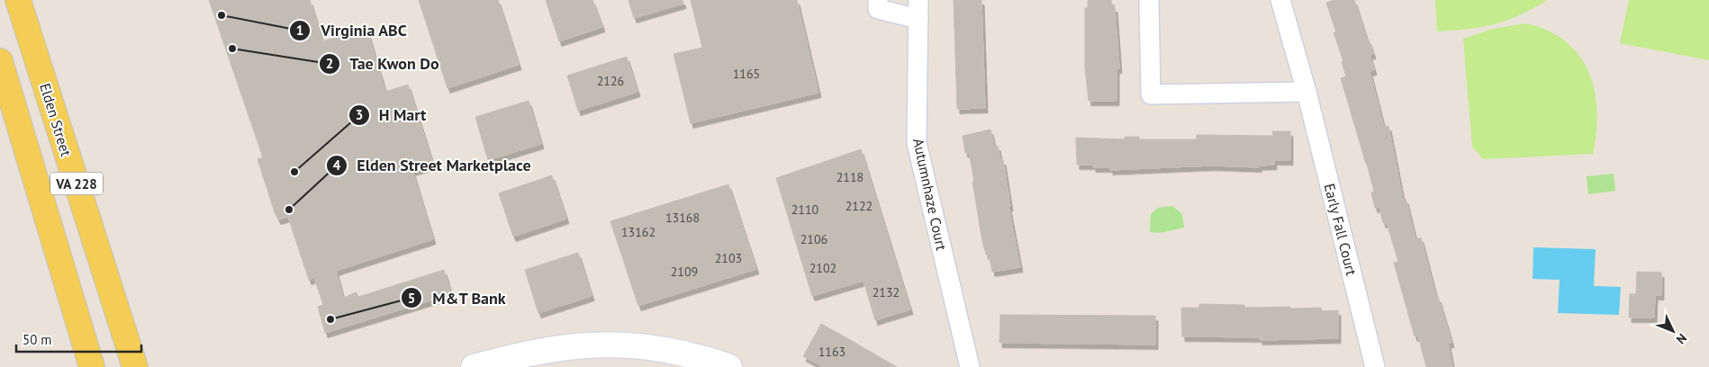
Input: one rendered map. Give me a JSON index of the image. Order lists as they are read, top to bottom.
{
  "streets": {
    "main road": ["Elden Street", "VA 228"],
    "street": ["Autumnhaze Court", "Early Fall Court"]
  },
  "places": [
    "Virginia ABC",
    "Tae Kwon Do",
    "H Mart",
    "Elden Street Marketplace",
    "M&T Bank"
  ],
  "house_numbers": [
    "1165",
    "2126",
    "2118",
    "2122",
    "2110",
    "13168",
    "13162",
    "2106",
    "2103",
    "2102",
    "2109",
    "2132",
    "1163"
  ],
  "scale_bar": "50 m",
  "north": "bottom right"
}
